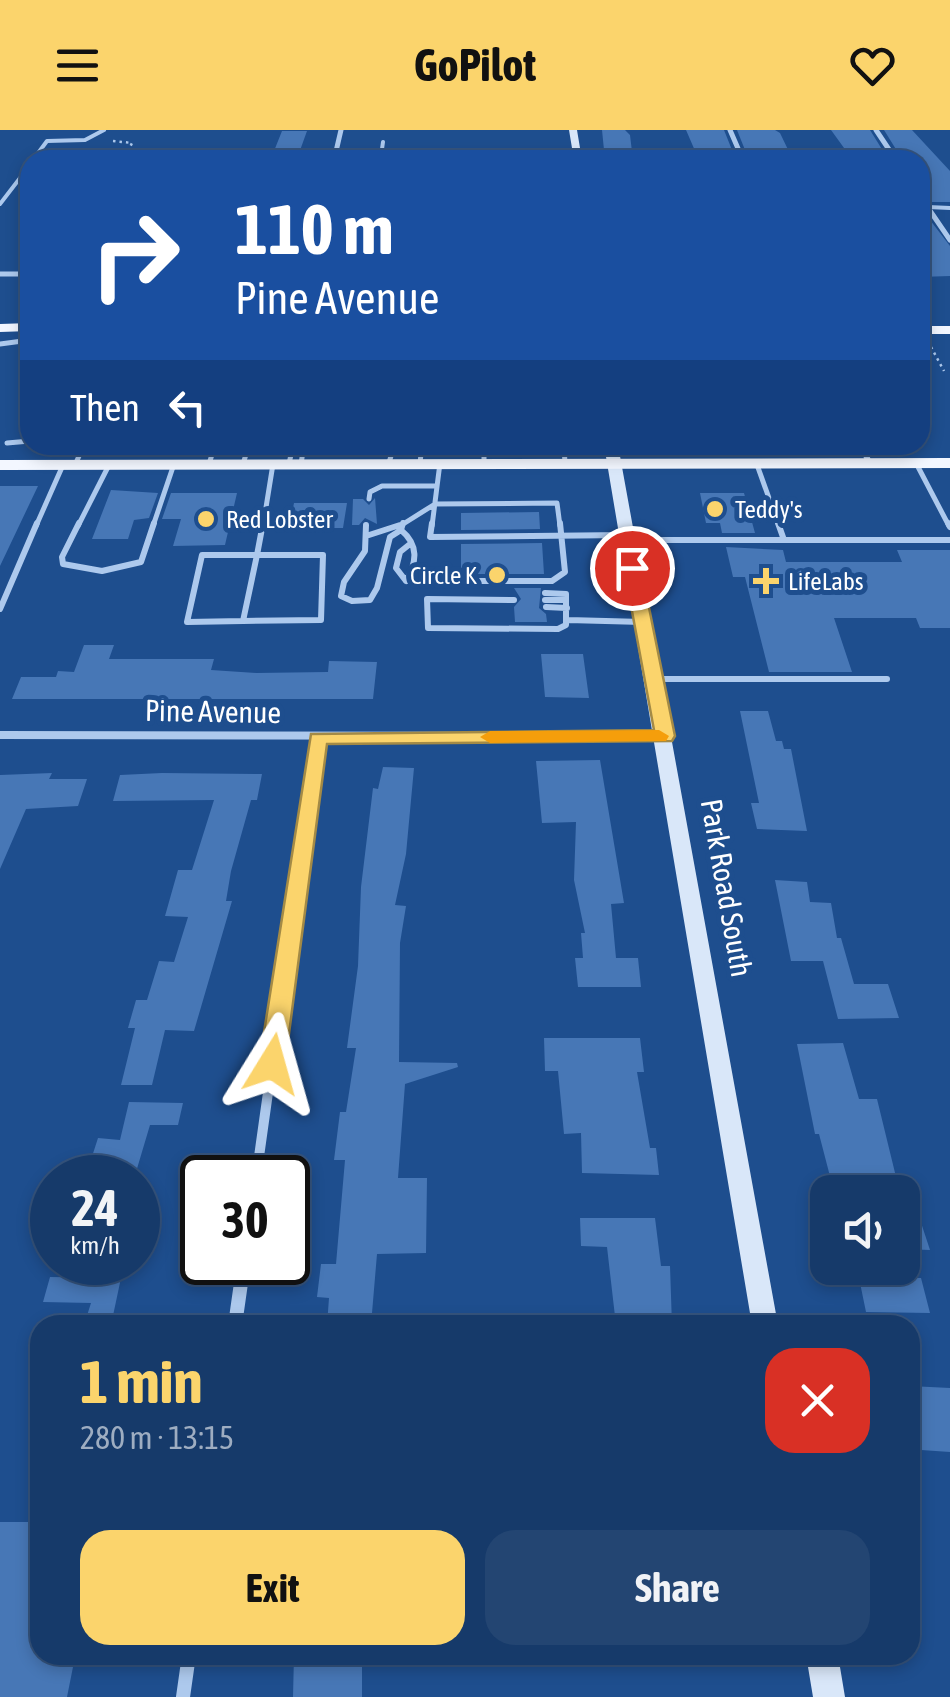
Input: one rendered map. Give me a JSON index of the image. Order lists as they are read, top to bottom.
{
  "streets": {
    "main road": ["Park Road South"],
    "street": ["Pine Avenue"]
  },
  "crossings": [
    ["Pine Avenue", "Park Road South"]
  ],
  "places": {
    "other": ["Teddy's", "Red Lobster", "Circle K"],
    "health": ["LifeLabs"]
  },
  "page": {
    "header": "GoPilot",
    "turn": ["110 m", "Pine Avenue"],
    "then": "Then",
    "speed": "24 km/h",
    "limit": "30",
    "heading": ["1 min", "280 m · 13:15"],
    "buttons": ["Exit", "Share"]
  }
}
